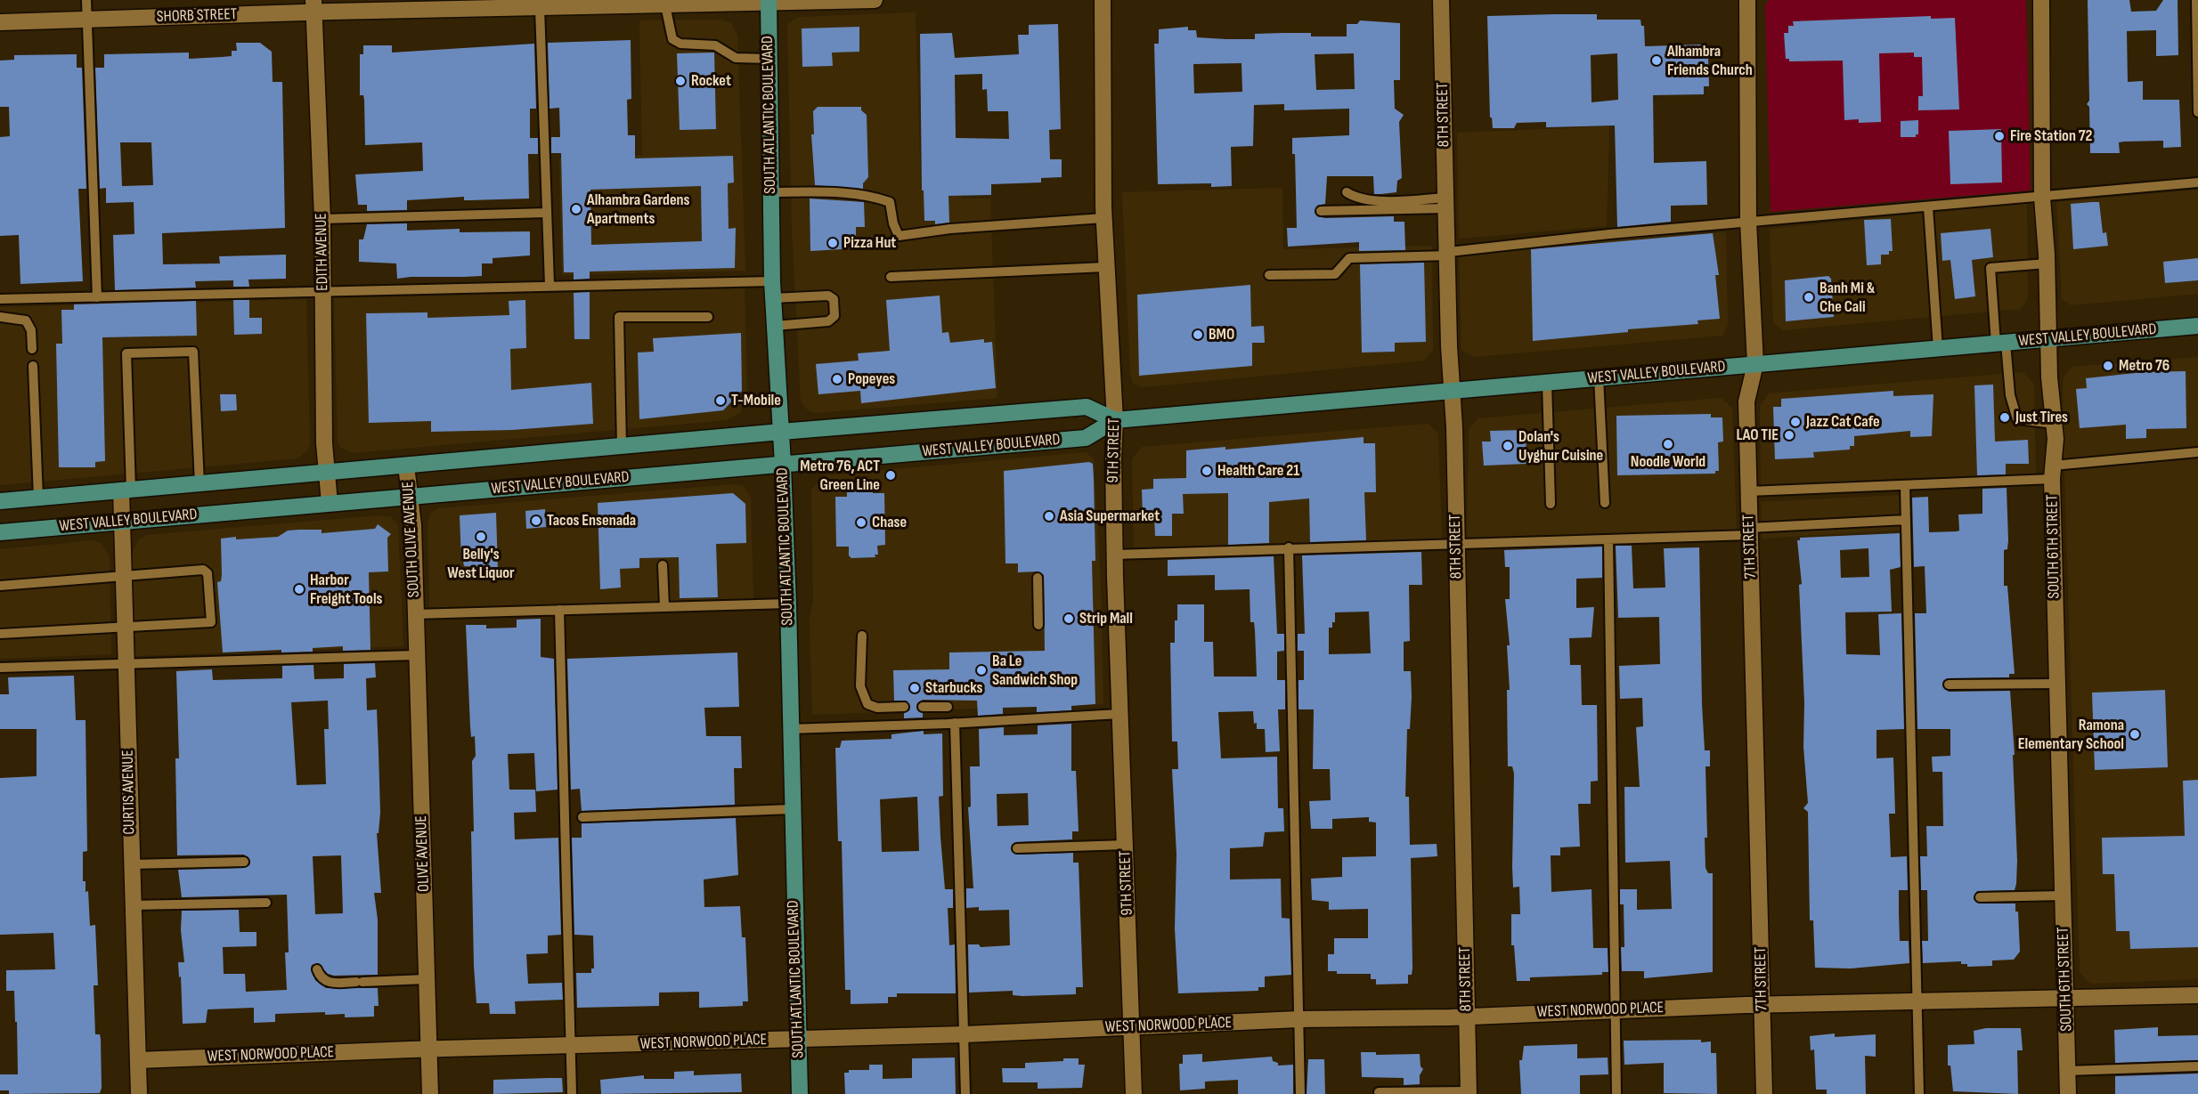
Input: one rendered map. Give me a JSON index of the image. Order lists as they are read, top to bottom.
{
  "streets": {
    "main road": ["SOUTH ATLANTIC BOULEVARD", "WEST VALLEY BOULEVARD"],
    "street": [
      "SHORB STREET",
      "8TH STREET",
      "EDITH AVENUE",
      "9TH STREET",
      "SOUTH OLIVE AVENUE",
      "7TH STREET",
      "SOUTH 6TH STREET",
      "CURTIS AVENUE",
      "OLIVE AVENUE",
      "WEST NORWOOD PLACE"
    ]
  },
  "crossings": [
    ["SHORB STREET", "SOUTH ATLANTIC BOULEVARD"],
    ["SHORB STREET", "EDITH AVENUE"],
    ["SOUTH ATLANTIC BOULEVARD", "WEST VALLEY BOULEVARD"],
    ["SOUTH ATLANTIC BOULEVARD", "WEST NORWOOD PLACE"],
    ["8TH STREET", "WEST VALLEY BOULEVARD"],
    ["8TH STREET", "WEST NORWOOD PLACE"],
    ["EDITH AVENUE", "WEST VALLEY BOULEVARD"],
    ["WEST VALLEY BOULEVARD", "9TH STREET"],
    ["WEST VALLEY BOULEVARD", "SOUTH OLIVE AVENUE"],
    ["WEST VALLEY BOULEVARD", "7TH STREET"],
    ["WEST VALLEY BOULEVARD", "SOUTH 6TH STREET"],
    ["WEST VALLEY BOULEVARD", "CURTIS AVENUE"],
    ["9TH STREET", "WEST NORWOOD PLACE"],
    ["SOUTH OLIVE AVENUE", "OLIVE AVENUE"],
    ["7TH STREET", "WEST NORWOOD PLACE"],
    ["SOUTH 6TH STREET", "WEST NORWOOD PLACE"],
    ["CURTIS AVENUE", "WEST NORWOOD PLACE"],
    ["OLIVE AVENUE", "WEST NORWOOD PLACE"]
  ],
  "places": [
    "Alhambra Friends Church",
    "Rocket",
    "Fire Station 72",
    "Alhambra Gardens Apartments",
    "Pizza Hut",
    "Banh Mi & Che Cali",
    "BMO",
    "Metro 76",
    "Popeyes",
    "T-Mobile",
    "Just Tires",
    "Jazz Cat Cafe",
    "LAO TIE",
    "Noodle World",
    "Dolan's Uyghur Cuisine",
    "Health Care 21",
    "Metro 76, ACT Green Line",
    "Asia Supermarket",
    "Tacos Ensenada",
    "Chase",
    "Belly's West Liquor",
    "Harbor Freight Tools",
    "Strip Mall",
    "Ba Le Sandwich Shop",
    "Starbucks",
    "Ramona Elementary School"
  ]
}
